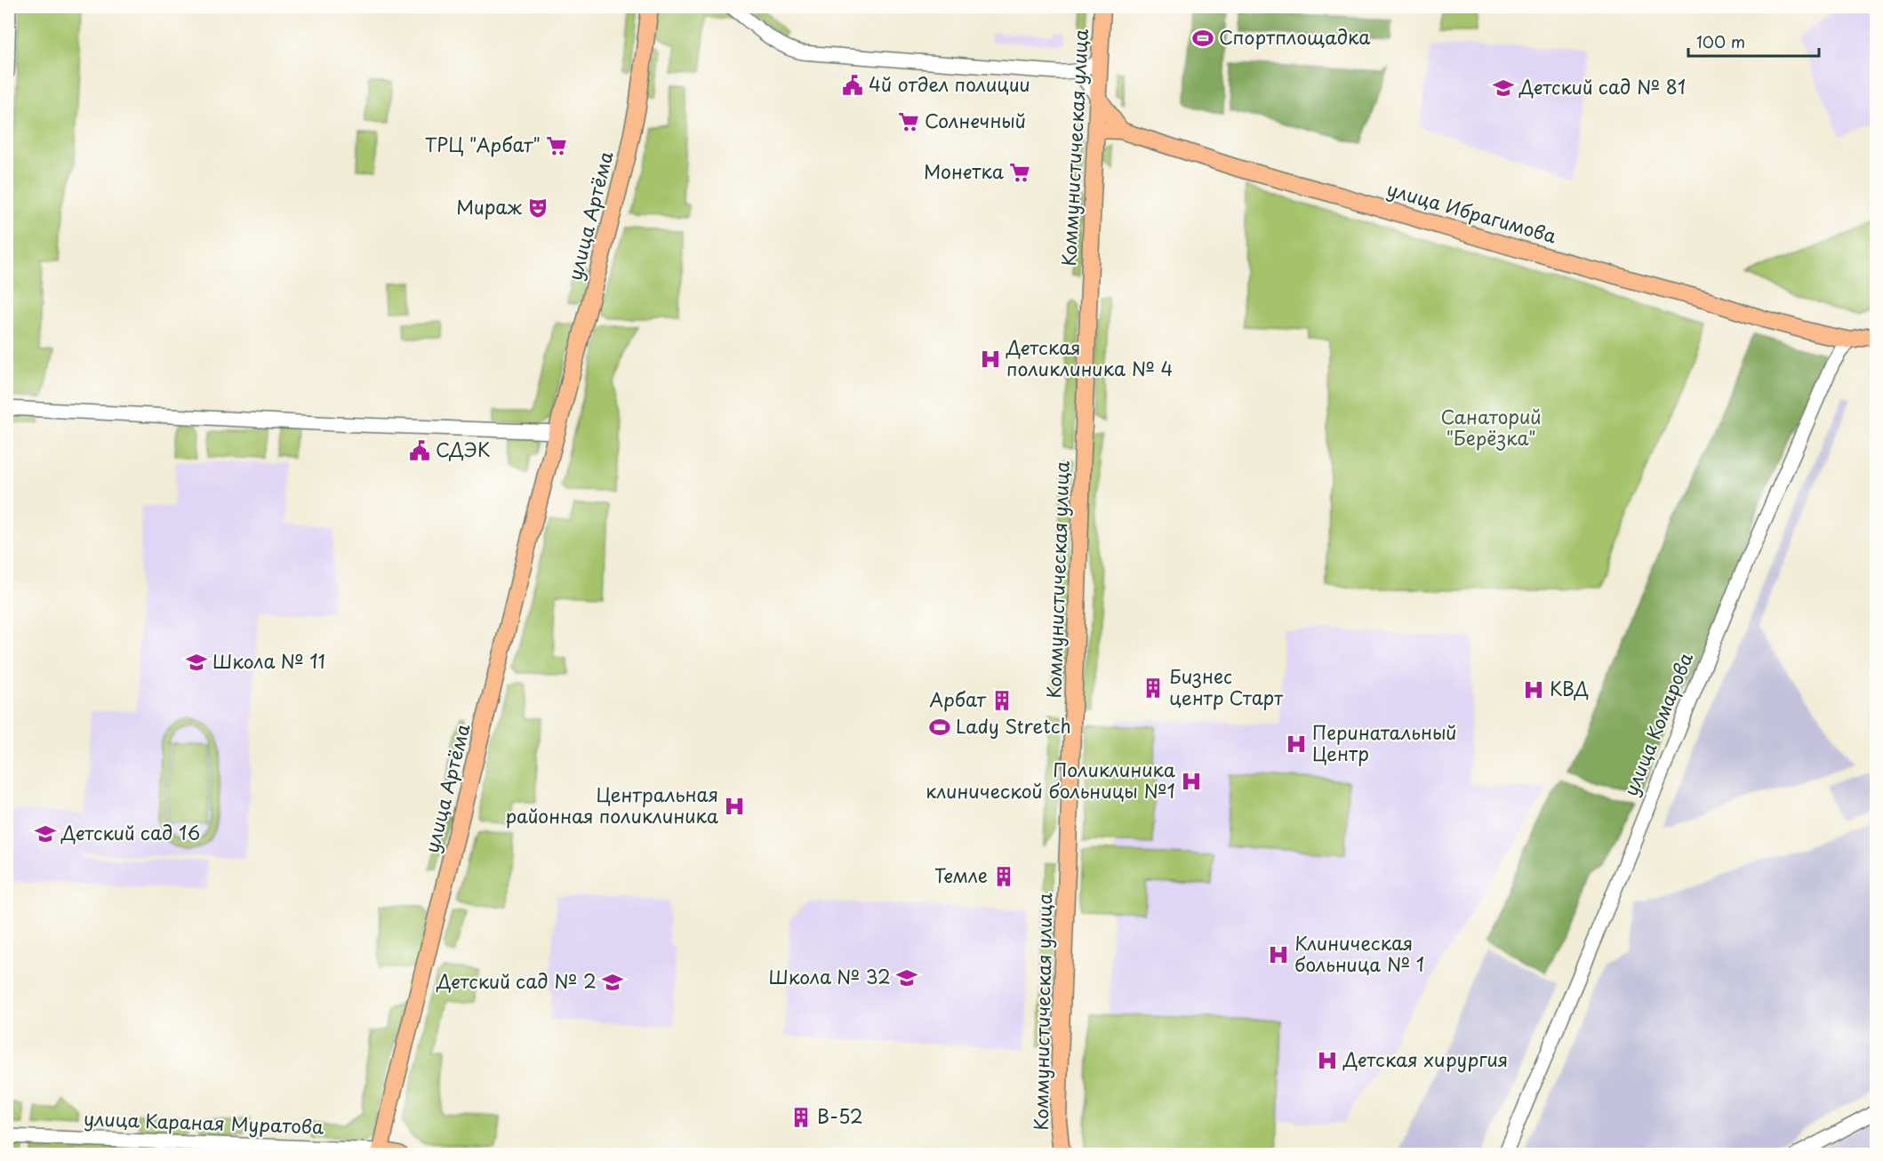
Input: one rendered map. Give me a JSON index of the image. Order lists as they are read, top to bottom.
{
  "streets": {
    "main road": [
      "Коммунистическая улица",
      "улица Ибрагимова",
      "улица Артёма",
      "улица Караная Муратова"
    ],
    "street": ["улица Комарова"]
  },
  "crossings": [
    ["Коммунистическая улица", "улица Ибрагимова"],
    ["улица Ибрагимова", "улица Комарова"],
    ["улица Артёма", "улица Караная Муратова"]
  ],
  "parks": ["Санаторий \"Берёзка\""],
  "places": {
    "sports": ["Спортплощадка", "Lady Stretch"],
    "public building": ["4й отдел полиции", "СДЭК"],
    "school or university": [
      "Детский сад № 81",
      "Школа № 11",
      "Детский сад 16",
      "Школа № 32",
      "Детский сад № 2"
    ],
    "supermarket": ["Солнечный", "ТРЦ \"Арбат\"", "Монетка"],
    "theatre": ["Мираж"],
    "hospital": [
      "Детская поликлиника № 4",
      "КВД",
      "Перинатальный Центр",
      "Поликлиника клинической больницы №1",
      "Центральная районная поликлиника",
      "Клиническая больница № 1",
      "Детская хирургия"
    ],
    "building": [
      "Бизнес центр Старт",
      "Арбат",
      "Темле",
      "B-52"
    ]
  },
  "scale_bar": "100 m"
}
